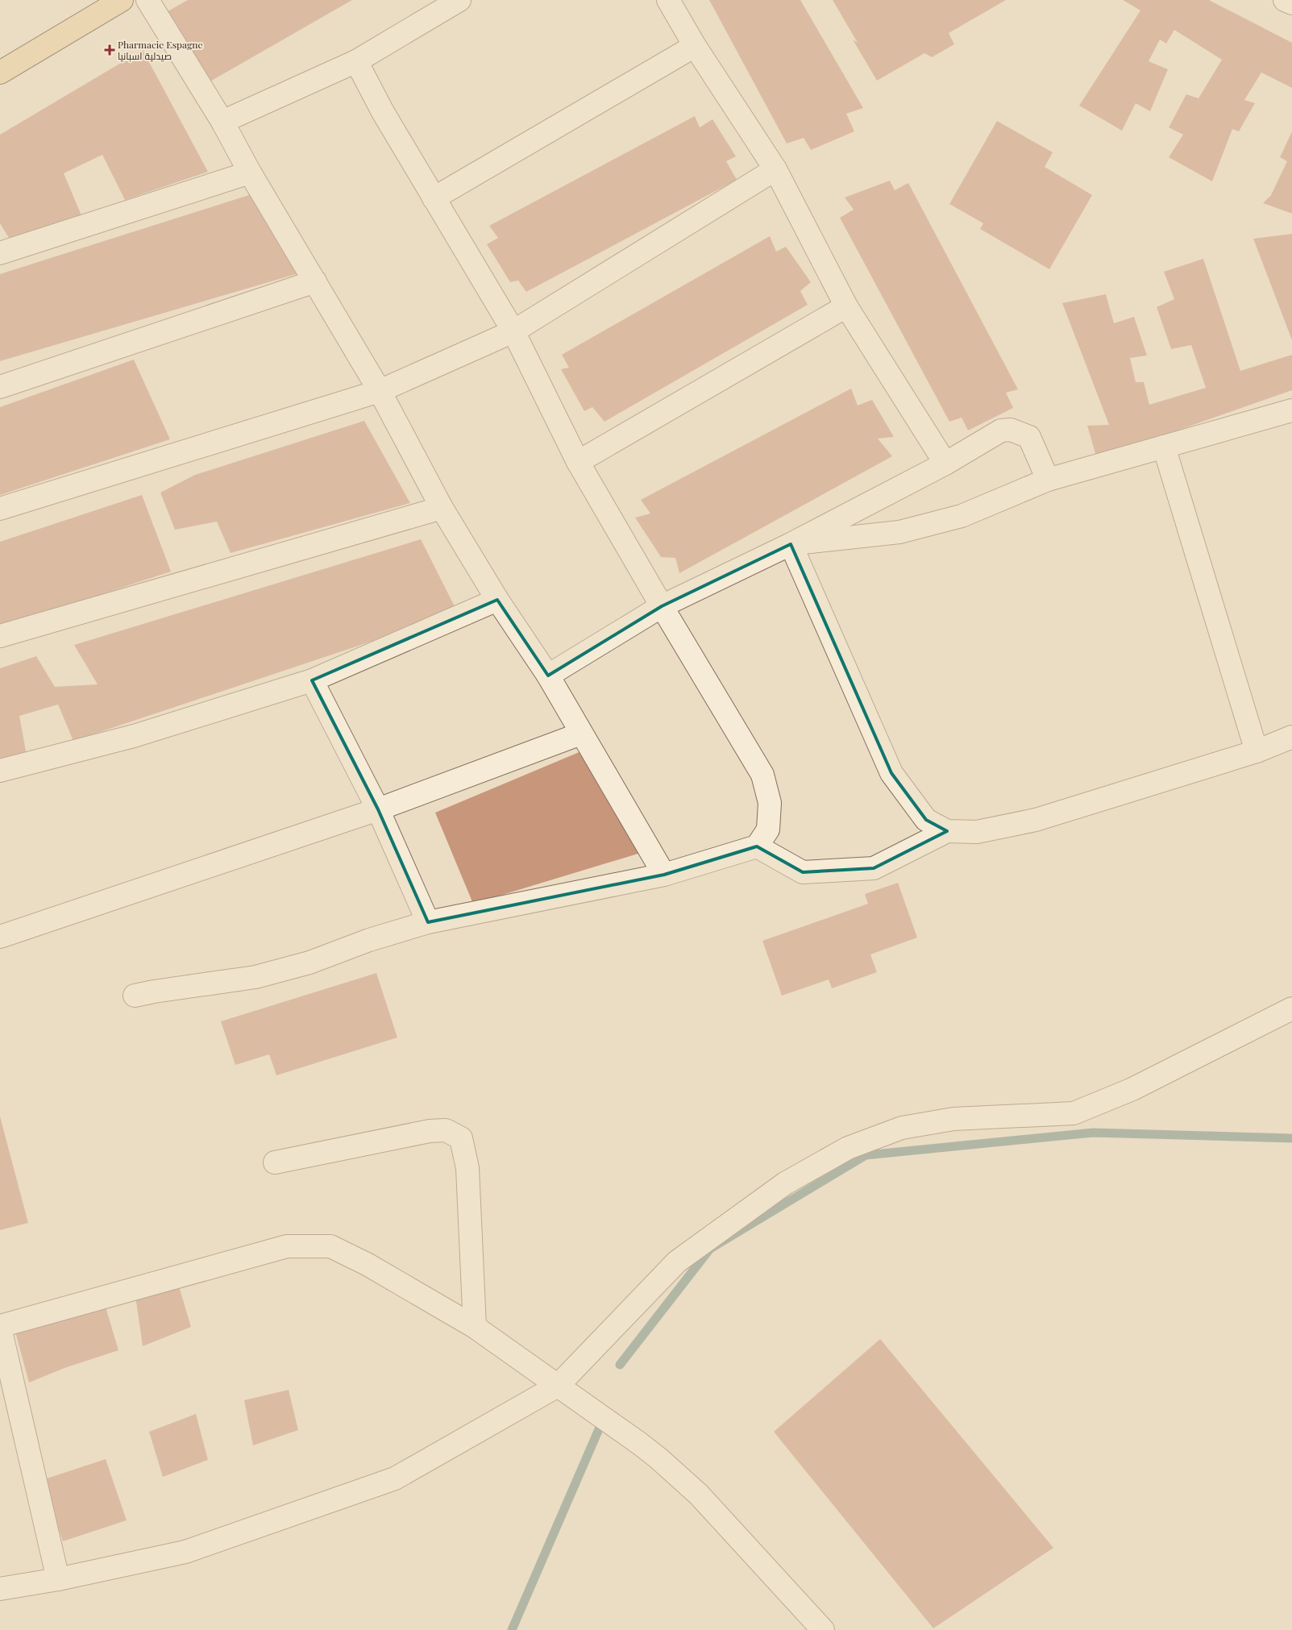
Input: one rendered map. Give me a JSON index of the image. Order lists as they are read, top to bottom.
{
  "places": {
    "health": ["Pharmacie Espagne صيدلية اسبانيا"]
  }
}
